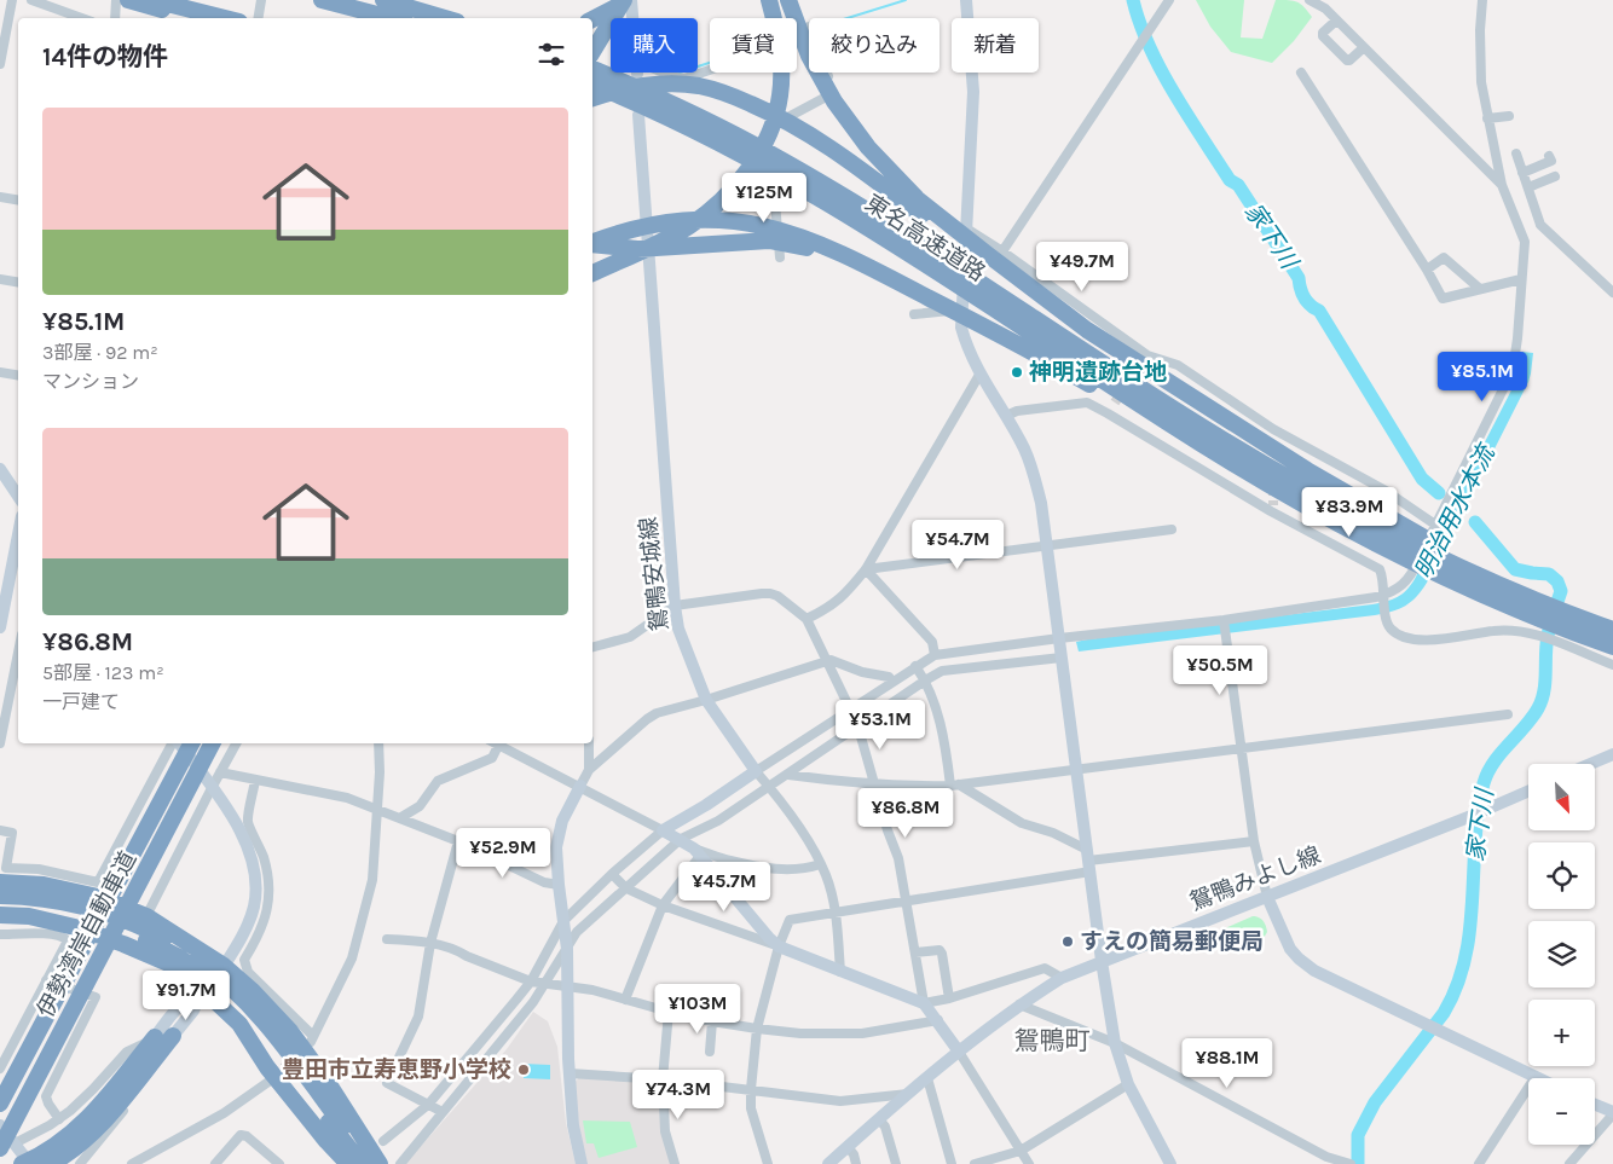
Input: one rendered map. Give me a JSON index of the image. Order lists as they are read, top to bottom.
{
  "streets": {
    "highway": ["東名高速道路", "伊勢湾岸自動車道"],
    "street": ["鴛鴨安城線", "鴛鴨みよし線"]
  },
  "districts": ["鴛鴨町"],
  "water": ["家下川", "明治用水本流"],
  "places": ["神明遺跡台地", "すえの簡易郵便局", "豊田市立寿恵野小学校"],
  "north": "bottom right",
  "page": {
    "chip": [
      "購入",
      "賃貸",
      "絞り込み",
      "新着"
    ],
    "heading": "14件の物件",
    "list": [
      {
        "name": "¥85.1M",
        "note": "3部屋 · 92 m² · マンション"
      },
      {
        "name": "¥86.8M",
        "note": "5部屋 · 123 m² · 一戸建て"
      }
    ],
    "price": [
      "¥125M",
      "¥49.7M",
      "¥85.1M",
      "¥83.9M",
      "¥54.7M",
      "¥50.5M",
      "¥53.1M",
      "¥86.8M",
      "¥52.9M",
      "¥45.7M",
      "¥91.7M",
      "¥103M",
      "¥88.1M",
      "¥74.3M"
    ],
    "map_buttons": ["+", "−"]
  }
}
